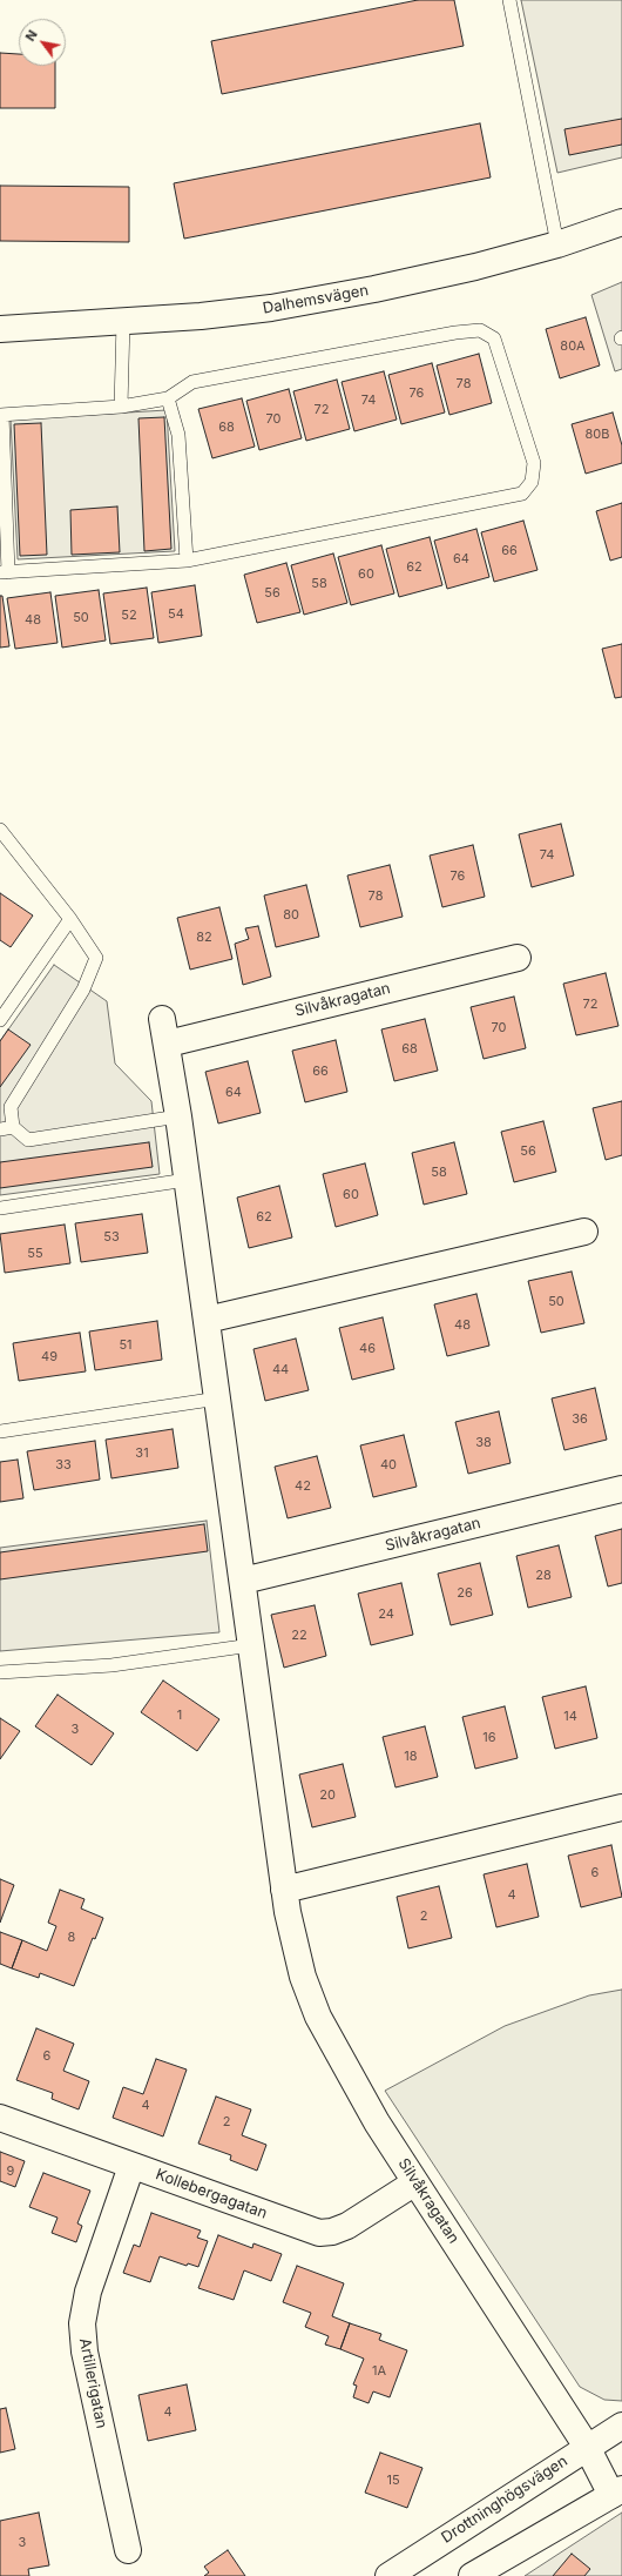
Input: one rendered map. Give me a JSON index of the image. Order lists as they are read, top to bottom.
{
  "streets": {
    "street": [
      "Dalhemsvägen",
      "Silvåkragatan",
      "Kollebergagatan",
      "Artillerigatan",
      "Drottninghögsvägen"
    ]
  },
  "crossings": [
    ["Silvåkragatan", "Kollebergagatan"],
    ["Silvåkragatan", "Drottninghögsvägen"],
    ["Kollebergagatan", "Artillerigatan"]
  ],
  "house_numbers": [
    "80A",
    "78",
    "76",
    "74",
    "72",
    "70",
    "68",
    "80B",
    "66",
    "64",
    "62",
    "60",
    "58",
    "56",
    "54",
    "52",
    "50",
    "48",
    "74",
    "76",
    "78",
    "80",
    "82",
    "72",
    "70",
    "68",
    "66",
    "64",
    "56",
    "58",
    "60",
    "62",
    "53",
    "55",
    "50",
    "48",
    "51",
    "46",
    "49",
    "44",
    "36",
    "38",
    "31",
    "33",
    "40",
    "42",
    "28",
    "26",
    "24",
    "22",
    "1",
    "14",
    "3",
    "16",
    "18",
    "20",
    "6",
    "4",
    "2",
    "8",
    "6",
    "4",
    "2",
    "9",
    "1A",
    "4",
    "15",
    "3"
  ],
  "north": "top left"
}
